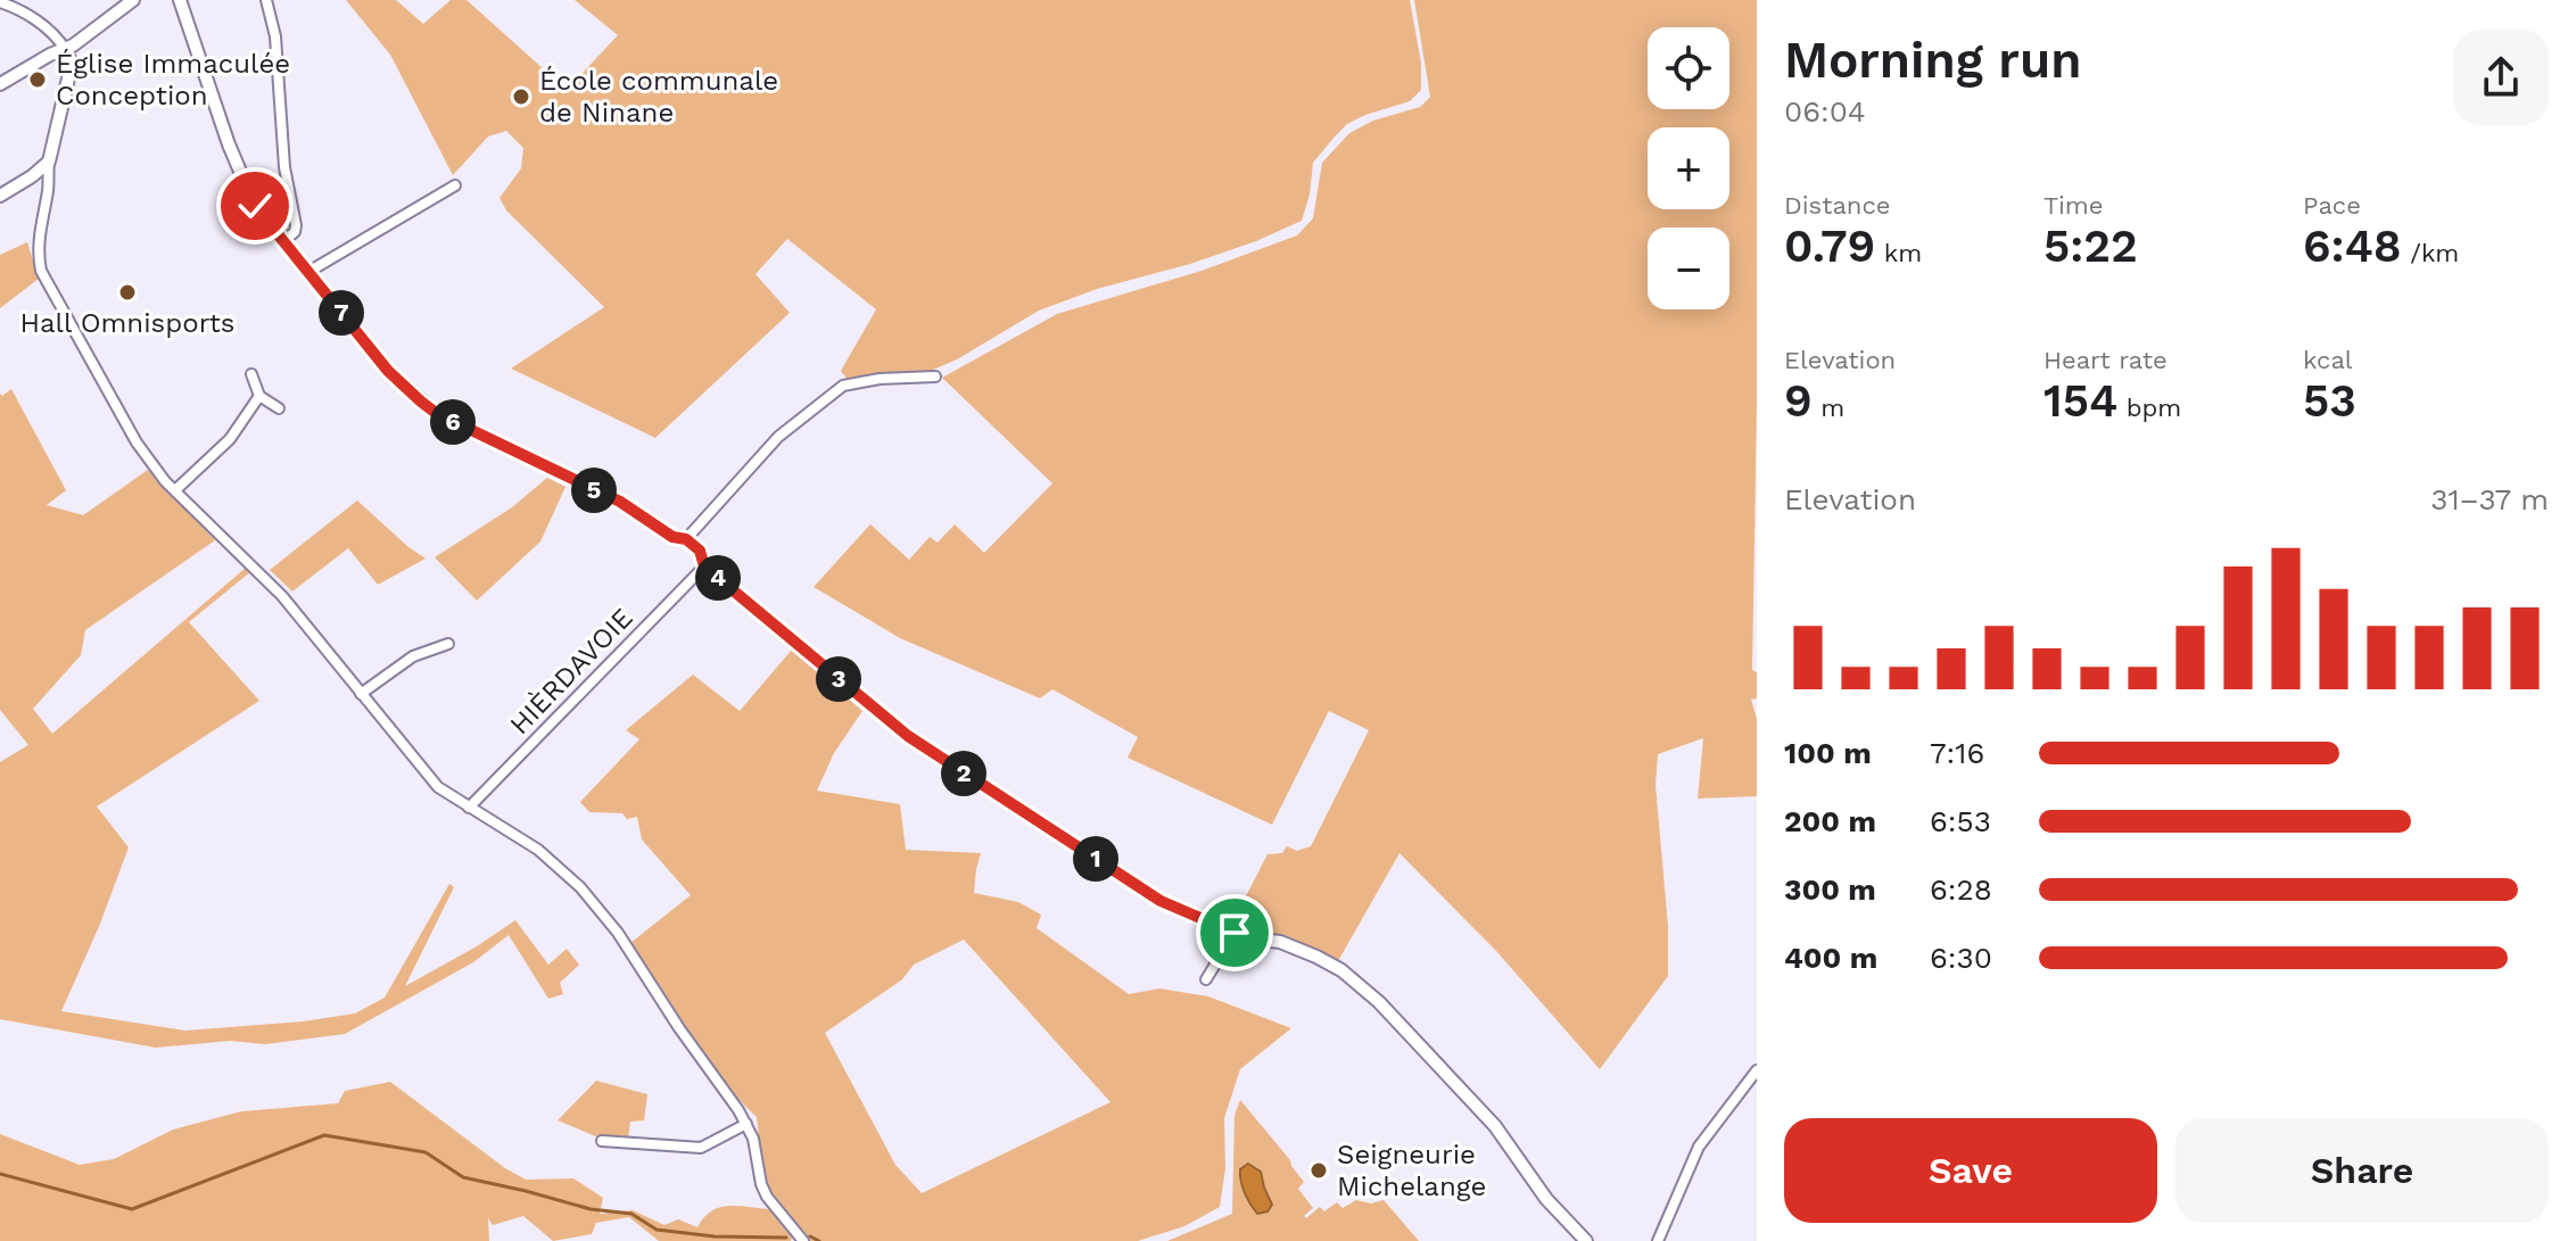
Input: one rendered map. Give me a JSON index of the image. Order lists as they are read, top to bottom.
{
  "streets": {
    "street": ["HIÈRDAVOIE"]
  },
  "places": [
    "Église Immaculée Conception",
    "École communale de Ninane",
    "Hall Omnisports",
    "Seigneurie Michelange"
  ],
  "page": {
    "heading": ["Morning run", "06:04"],
    "map_buttons": ["+", "−"],
    "stats": [
      ["Distance", "0.79 km"],
      ["Time", "5:22"],
      ["Pace", "6:48 /km"],
      ["Elevation", "9 m"],
      ["Heart rate", "154 bpm"],
      ["kcal", "53"]
    ],
    "pins": [
      "7",
      "6",
      "5",
      "4",
      "3",
      "2",
      "1"
    ],
    "chart": ["Elevation", "31–37 m"],
    "list": [
      {
        "name": "100 m",
        "note": "7:16"
      },
      {
        "name": "200 m",
        "note": "6:53"
      },
      {
        "name": "300 m",
        "note": "6:28"
      },
      {
        "name": "400 m",
        "note": "6:30"
      }
    ],
    "buttons": ["Save", "Share"]
  }
}
